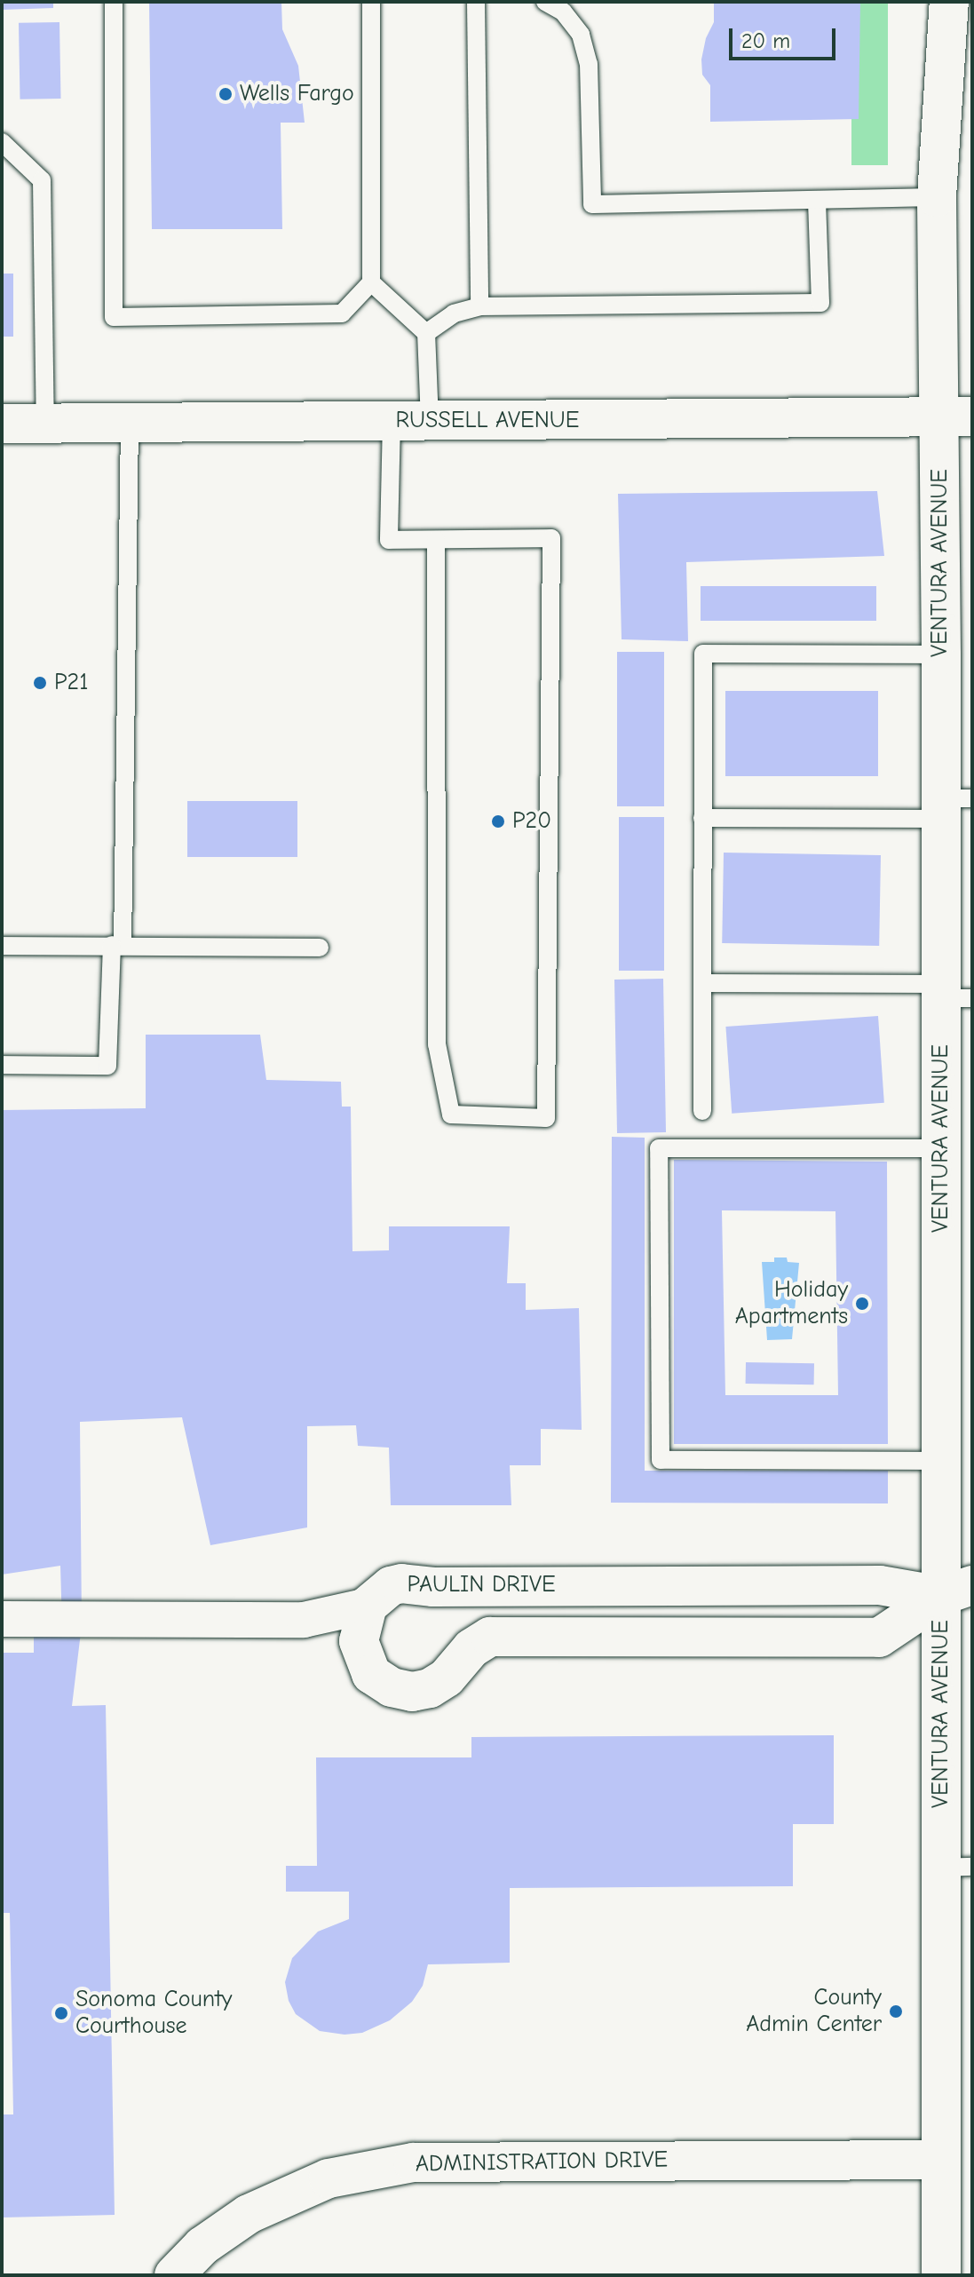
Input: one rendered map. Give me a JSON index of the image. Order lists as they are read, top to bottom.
{
  "streets": {
    "street": [
      "RUSSELL AVENUE",
      "VENTURA AVENUE",
      "PAULIN DRIVE",
      "ADMINISTRATION DRIVE"
    ]
  },
  "crossings": [
    ["RUSSELL AVENUE", "VENTURA AVENUE"],
    ["VENTURA AVENUE", "PAULIN DRIVE"],
    ["VENTURA AVENUE", "ADMINISTRATION DRIVE"]
  ],
  "places": [
    "Wells Fargo",
    "P21",
    "P20",
    "Holiday Apartments",
    "County Admin Center",
    "Sonoma County Courthouse"
  ],
  "scale_bar": "20 m"
}
